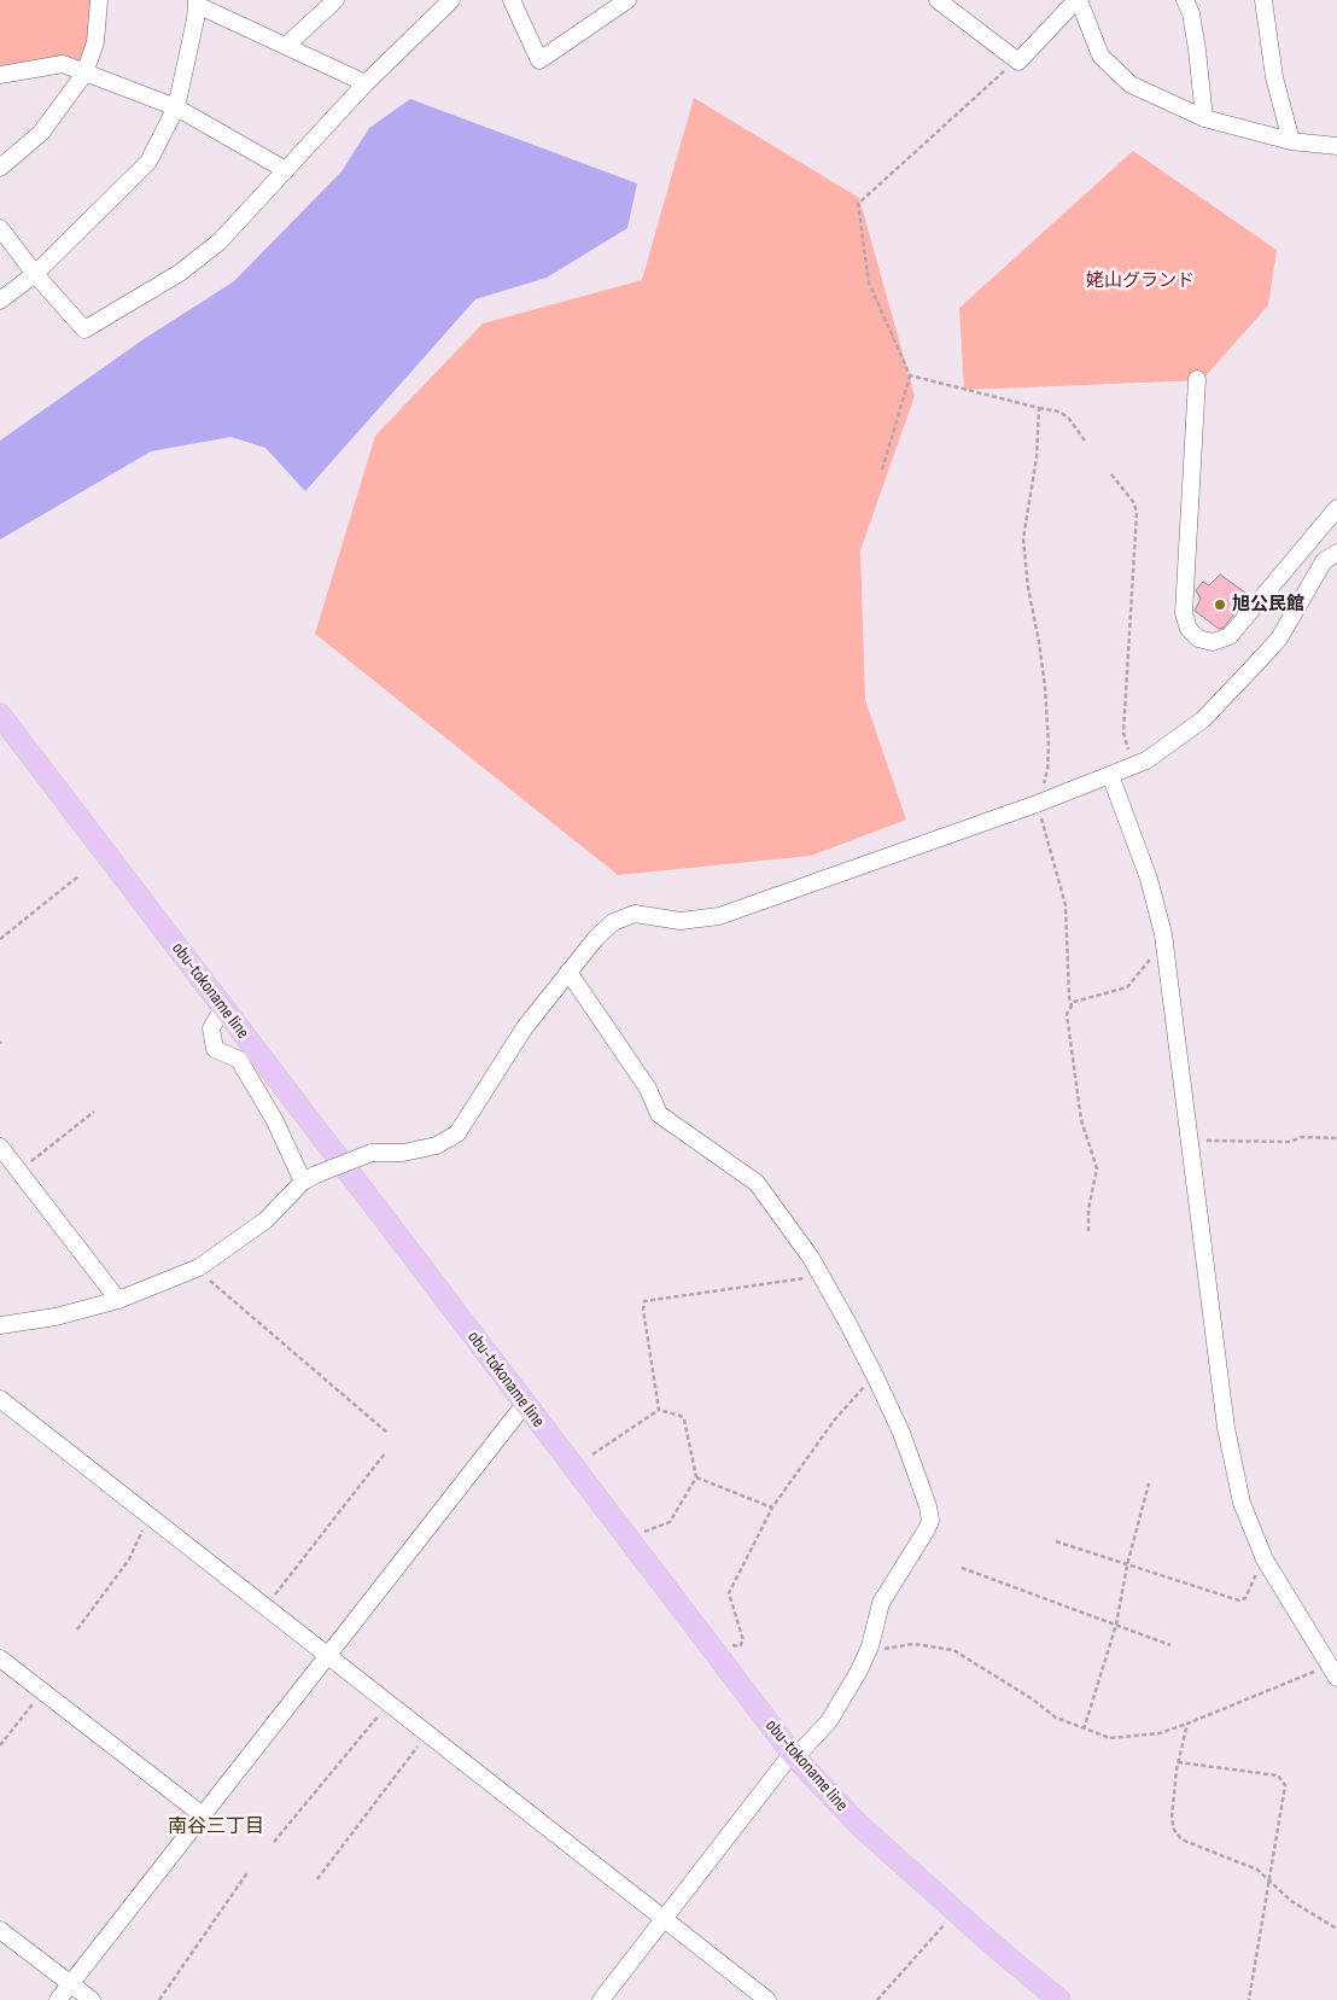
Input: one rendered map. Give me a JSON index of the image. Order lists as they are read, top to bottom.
{
  "streets": {
    "main road": ["obu-tokoname line"]
  },
  "districts": ["南谷三丁目"],
  "parks": ["姥山グランド"],
  "places": ["旭公民館"]
}
